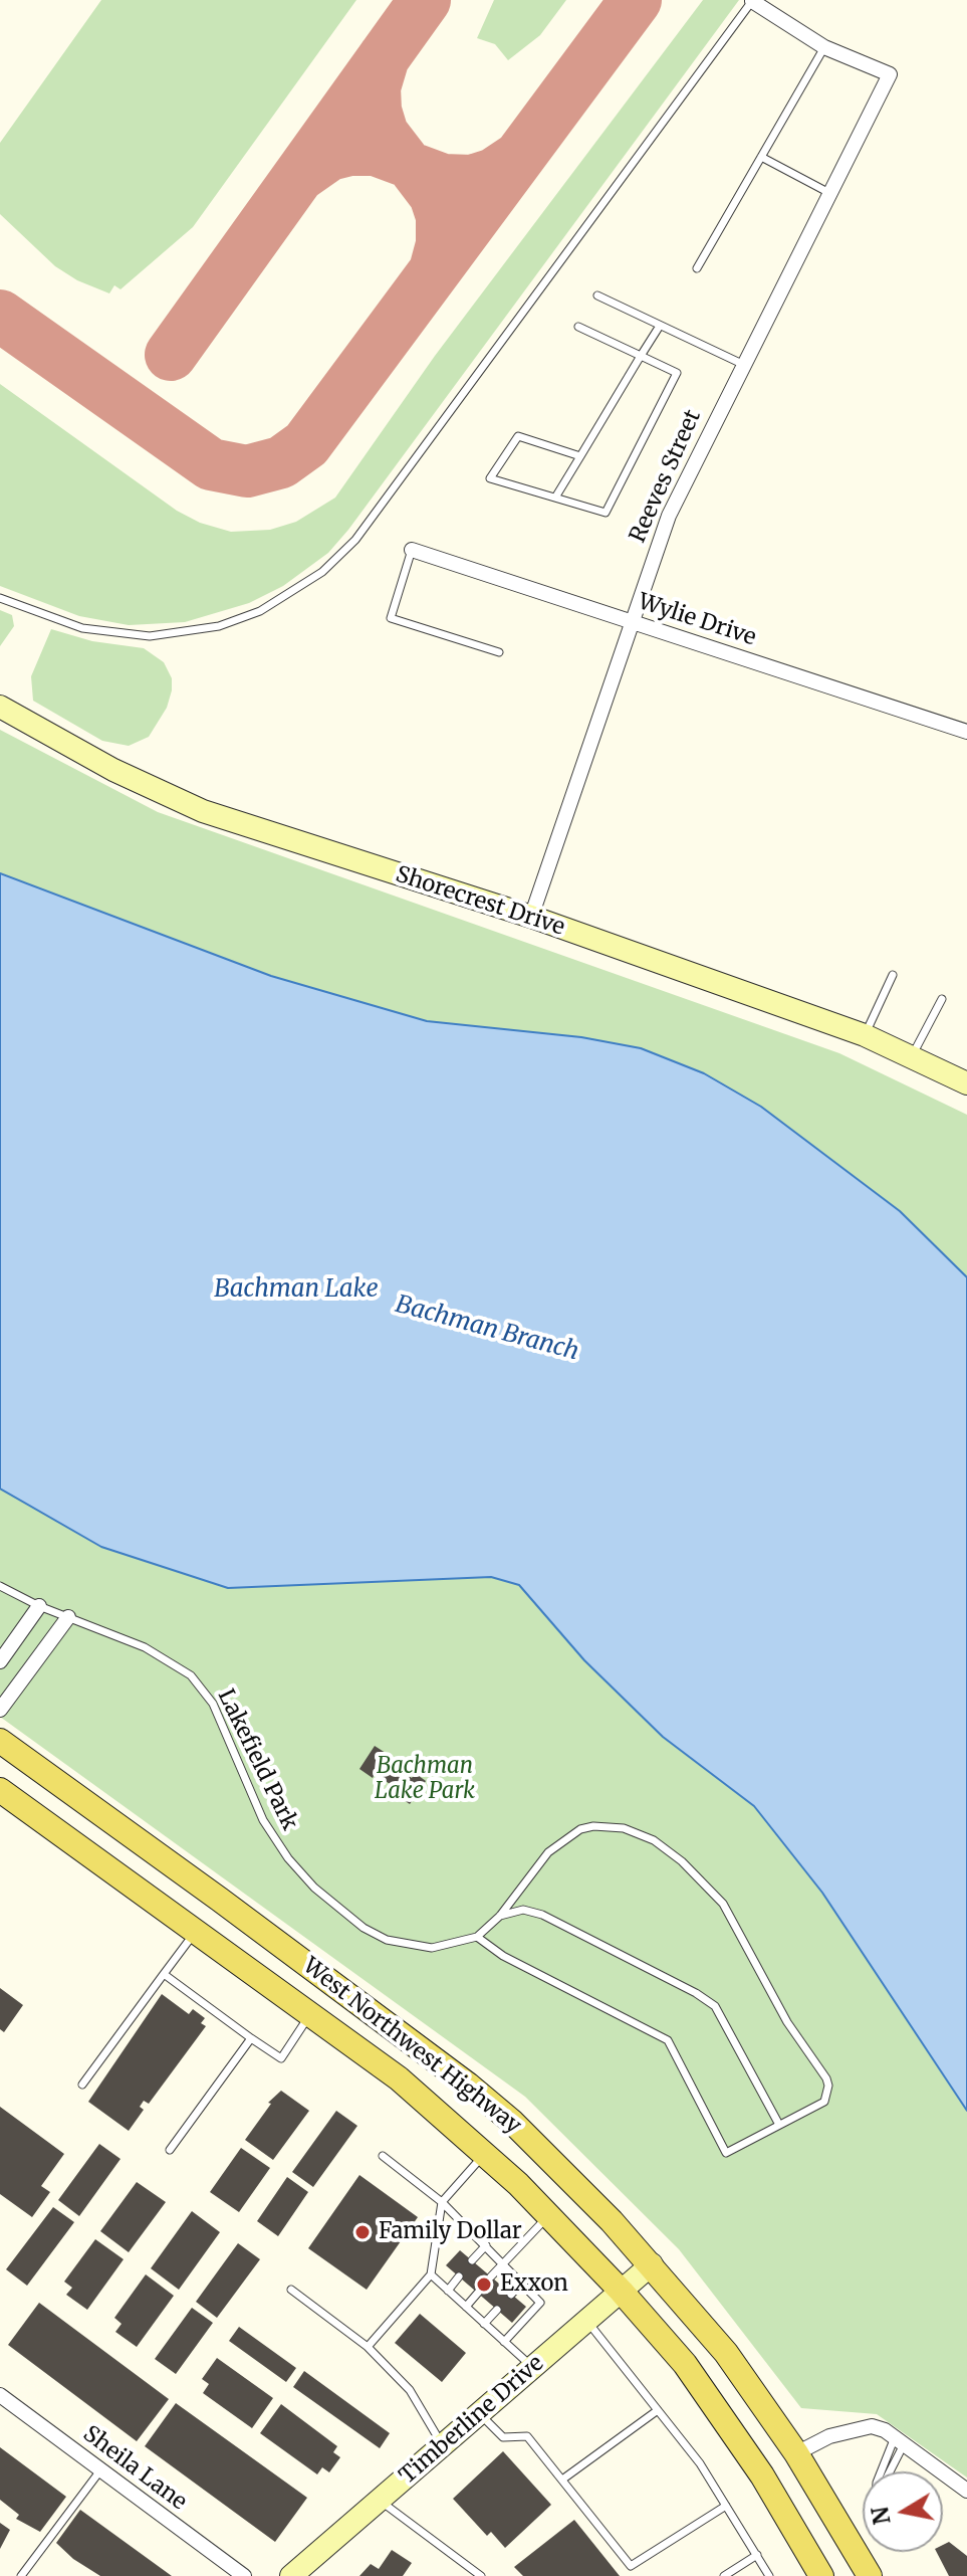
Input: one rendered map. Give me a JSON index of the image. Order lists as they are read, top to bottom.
{
  "streets": {
    "main road": ["West Northwest Highway"],
    "street": [
      "Reeves Street",
      "Wylie Drive",
      "Shorecrest Drive",
      "Timberline Drive",
      "Sheila Lane"
    ],
    "lane": ["Lakefield Park"]
  },
  "crossings": [
    ["Reeves Street", "Wylie Drive"],
    ["Reeves Street", "Shorecrest Drive"],
    ["West Northwest Highway", "Timberline Drive"]
  ],
  "water": ["Bachman Lake", "Bachman Branch"],
  "parks": ["Bachman Lake Park"],
  "places": ["Family Dollar", "Exxon"],
  "north": "left"
}
